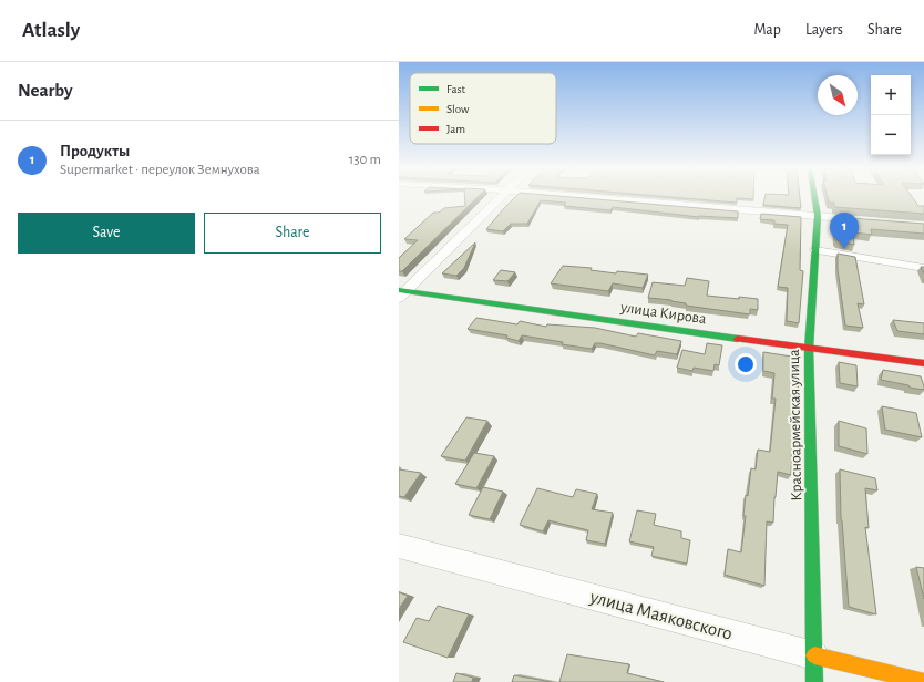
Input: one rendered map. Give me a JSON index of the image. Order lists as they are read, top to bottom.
{
  "streets": {
    "street": ["улица Кирова", "Красноармейская улица", "улица Маяковского"]
  },
  "crossings": [
    ["улица Кирова", "Красноармейская улица"],
    ["Красноармейская улица", "улица Маяковского"]
  ],
  "legend": ["Fast", "Slow", "Jam"],
  "north": "bottom right",
  "page": {
    "header": "Atlasly",
    "nav": ["Map", "Layers", "Share"],
    "heading": "Nearby",
    "map_buttons": ["+", "−"],
    "list": [
      {
        "mark": "1",
        "name": "Продукты",
        "note": "Supermarket · переулок Земнухова",
        "value": "130 m"
      }
    ],
    "buttons": ["Save", "Share"],
    "pins": "1"
  }
}
